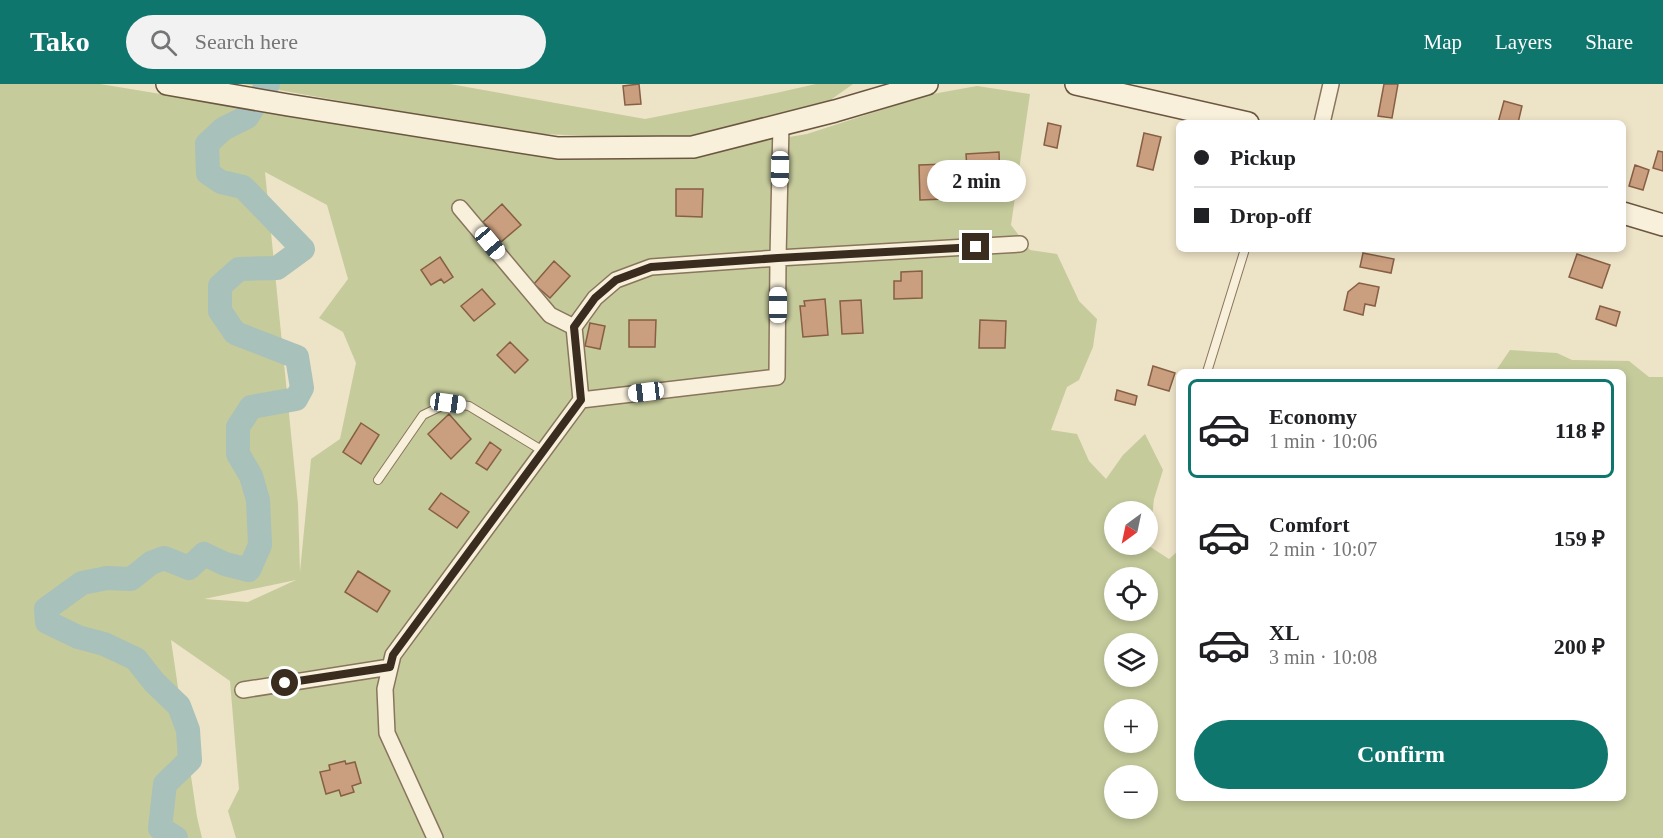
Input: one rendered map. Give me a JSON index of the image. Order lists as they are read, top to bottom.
{
  "north": "bottom left",
  "page": {
    "header": "Tako",
    "search": "Search here",
    "nav": ["Map", "Layers", "Share"],
    "banner": ["Pickup", "Drop-off"],
    "bubble": "2 min",
    "list": [
      {
        "name": "Economy",
        "note": "1 min · 10:06",
        "value": "118 ₽"
      },
      {
        "name": "Comfort",
        "note": "2 min · 10:07",
        "value": "159 ₽"
      },
      {
        "name": "XL",
        "note": "3 min · 10:08",
        "value": "200 ₽"
      }
    ],
    "map_buttons": ["+", "−"],
    "buttons": "Confirm"
  }
}
